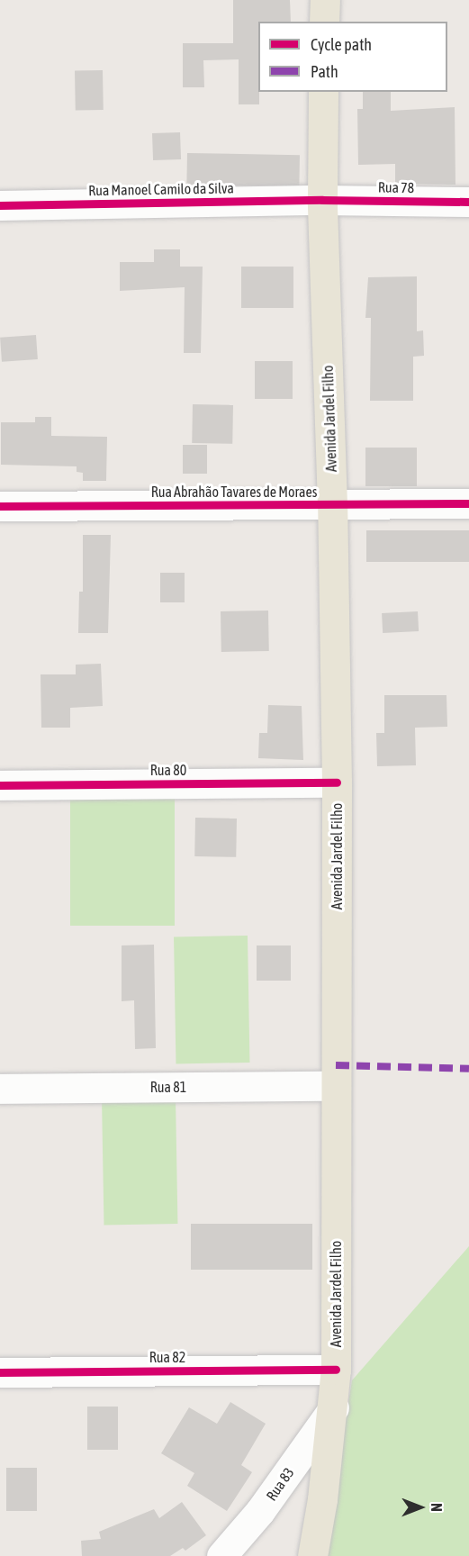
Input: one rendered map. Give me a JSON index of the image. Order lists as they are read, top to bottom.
{
  "streets": {
    "main road": ["Avenida Jardel Filho"],
    "street": [
      "Rua 78",
      "Rua Manoel Camilo da Silva",
      "Rua Abrahão Tavares de Moraes",
      "Rua 80",
      "Rua 81",
      "Rua 82",
      "Rua 83"
    ]
  },
  "crossings": [
    ["Rua 78", "Rua Manoel Camilo da Silva"],
    ["Rua 78", "Avenida Jardel Filho"],
    ["Rua Manoel Camilo da Silva", "Avenida Jardel Filho"],
    ["Avenida Jardel Filho", "Rua Abrahão Tavares de Moraes"],
    ["Avenida Jardel Filho", "Rua 80"],
    ["Avenida Jardel Filho", "Rua 81"],
    ["Avenida Jardel Filho", "Rua 82"],
    ["Avenida Jardel Filho", "Rua 83"]
  ],
  "legend": ["Cycle path", "Path"],
  "north": "right"
}
